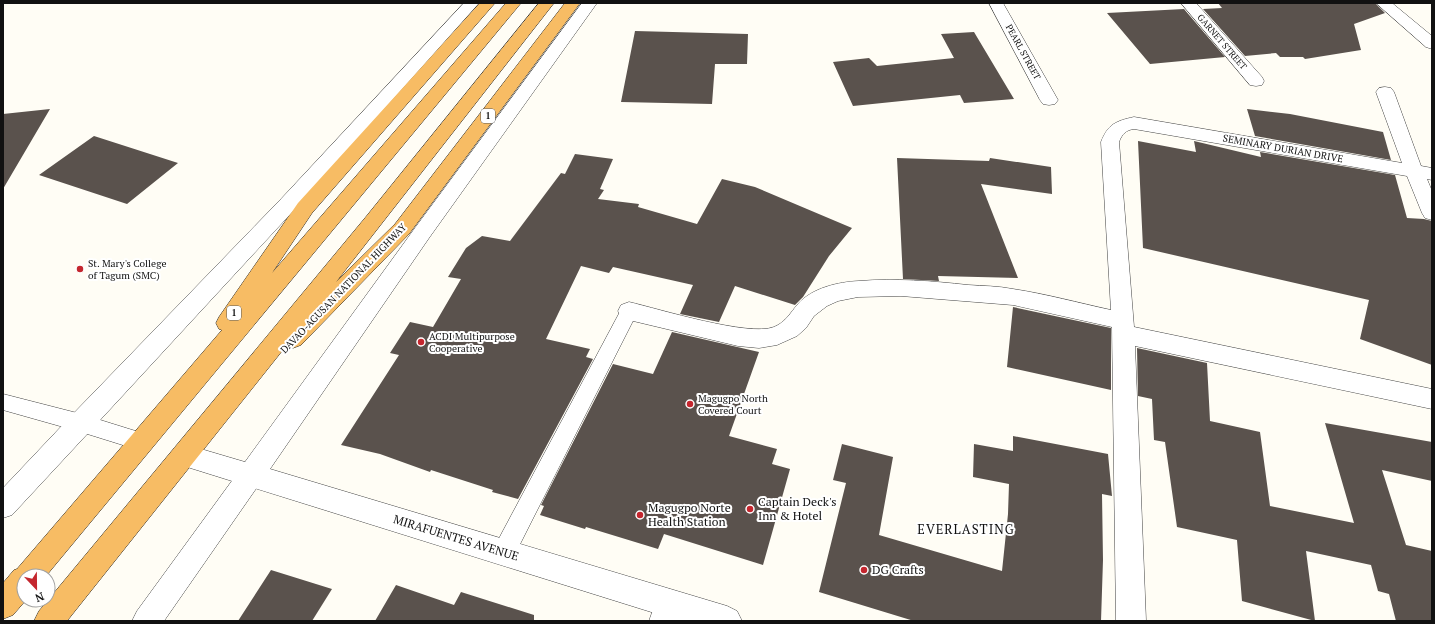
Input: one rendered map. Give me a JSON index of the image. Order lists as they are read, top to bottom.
{
  "streets": {
    "highway": ["1", "DAVAO-AGUSAN NATIONAL HIGHWAY"],
    "street": [
      "GARNET STREET",
      "PEARL STREET",
      "SEMINARY DURIAN DRIVE",
      "MIRAFUENTES AVENUE"
    ]
  },
  "crossings": [
    ["DAVAO-AGUSAN NATIONAL HIGHWAY", "MIRAFUENTES AVENUE"]
  ],
  "districts": ["EVERLASTING"],
  "places": [
    "St. Mary's College of Tagum (SMC)",
    "ACDI Multipurpose Cooperative",
    "Magugpo North Covered Court",
    "Captain Deck's Inn & Hotel",
    "Magugpo Norte Health Station",
    "DG Crafts"
  ],
  "north": "bottom"
}
